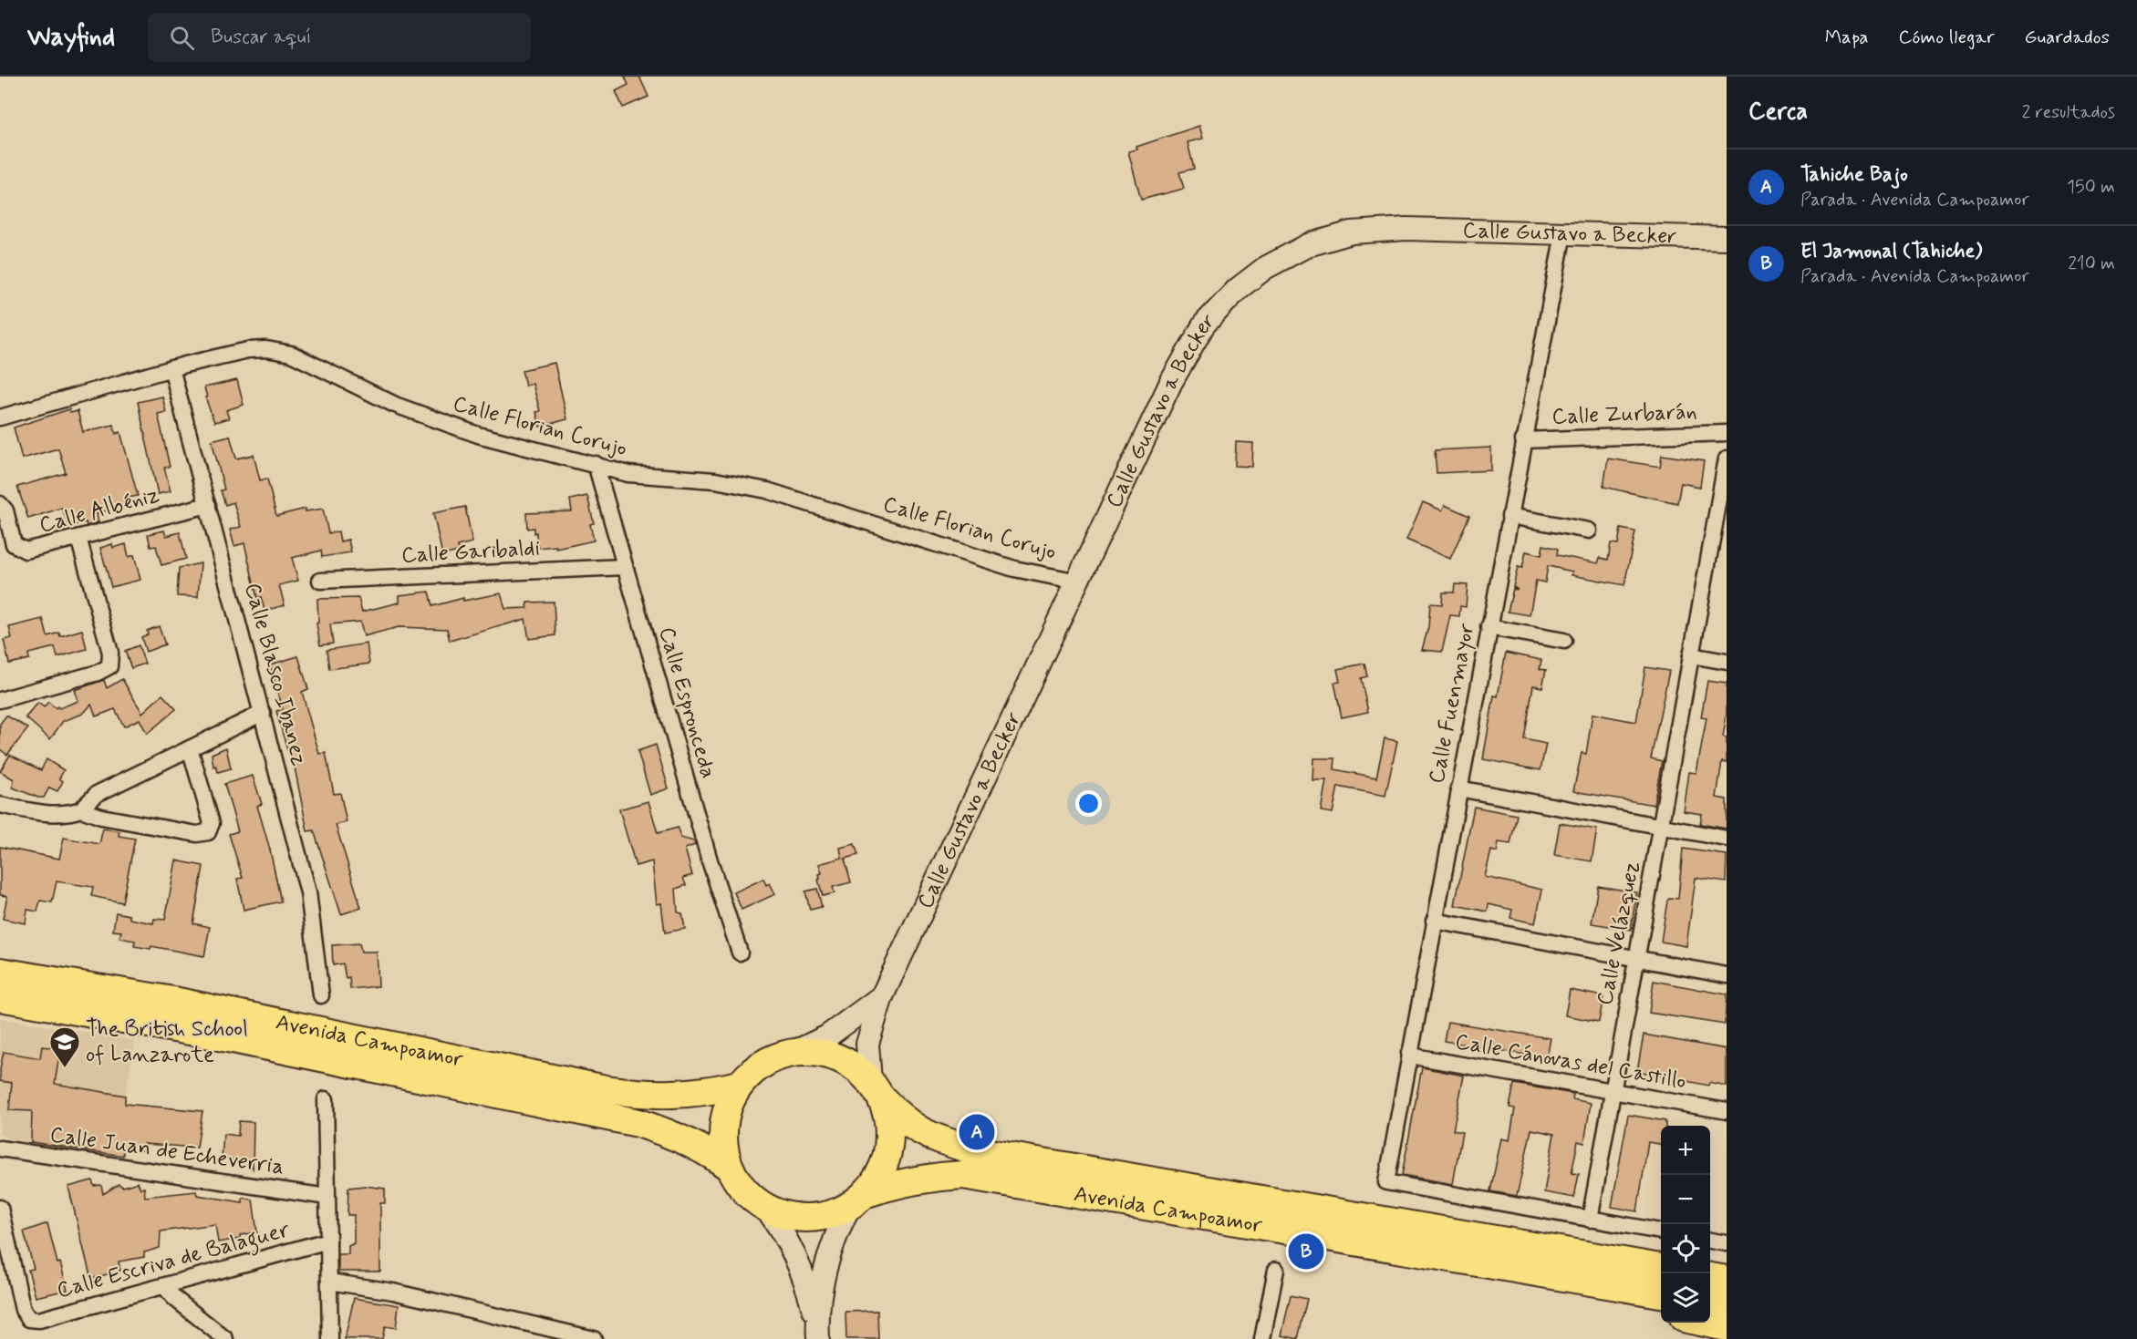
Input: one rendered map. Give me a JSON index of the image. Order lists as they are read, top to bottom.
{
  "streets": {
    "highway": ["Avenida Campoamor"],
    "street": [
      "Calle Gustavo a Becker",
      "Calle Zurbarán",
      "Calle Florian Corujo",
      "Calle Albéniz",
      "Calle Garibaldi",
      "Calle Blasco Ibanez",
      "Calle Espronceda",
      "Calle Fuenmayor",
      "Calle Velázquez",
      "Calle Cánovas del Castillo",
      "Calle Juan de Echeverria",
      "Calle Escriva de Balaguer"
    ]
  },
  "crossings": [
    ["Calle Gustavo a Becker", "Calle Florian Corujo"],
    ["Calle Gustavo a Becker", "Calle Fuenmayor"],
    ["Calle Gustavo a Becker", "Avenida Campoamor"],
    ["Calle Zurbarán", "Calle Fuenmayor"],
    ["Calle Florian Corujo", "Calle Blasco Ibanez"],
    ["Calle Florian Corujo", "Calle Espronceda"],
    ["Calle Albéniz", "Calle Blasco Ibanez"],
    ["Calle Garibaldi", "Calle Espronceda"],
    ["Calle Fuenmayor", "Calle Velázquez"],
    ["Calle Fuenmayor", "Calle Cánovas del Castillo"],
    ["Calle Velázquez", "Calle Cánovas del Castillo"]
  ],
  "places": {
    "school or university": ["The British School of Lanzarote"]
  },
  "page": {
    "header": "Wayfind",
    "search": "Buscar aquí",
    "nav": ["Mapa", "Cómo llegar", "Guardados"],
    "heading": ["Cerca", "2 resultados"],
    "list": [
      {
        "mark": "A",
        "name": "Tahiche Bajo",
        "note": "Parada · Avenida Campoamor",
        "value": "150 m"
      },
      {
        "mark": "B",
        "name": "El Jamonal (Tahiche)",
        "note": "Parada · Avenida Campoamor",
        "value": "210 m"
      }
    ],
    "pins": ["A", "B"],
    "map_buttons": ["+", "−"]
  }
}
